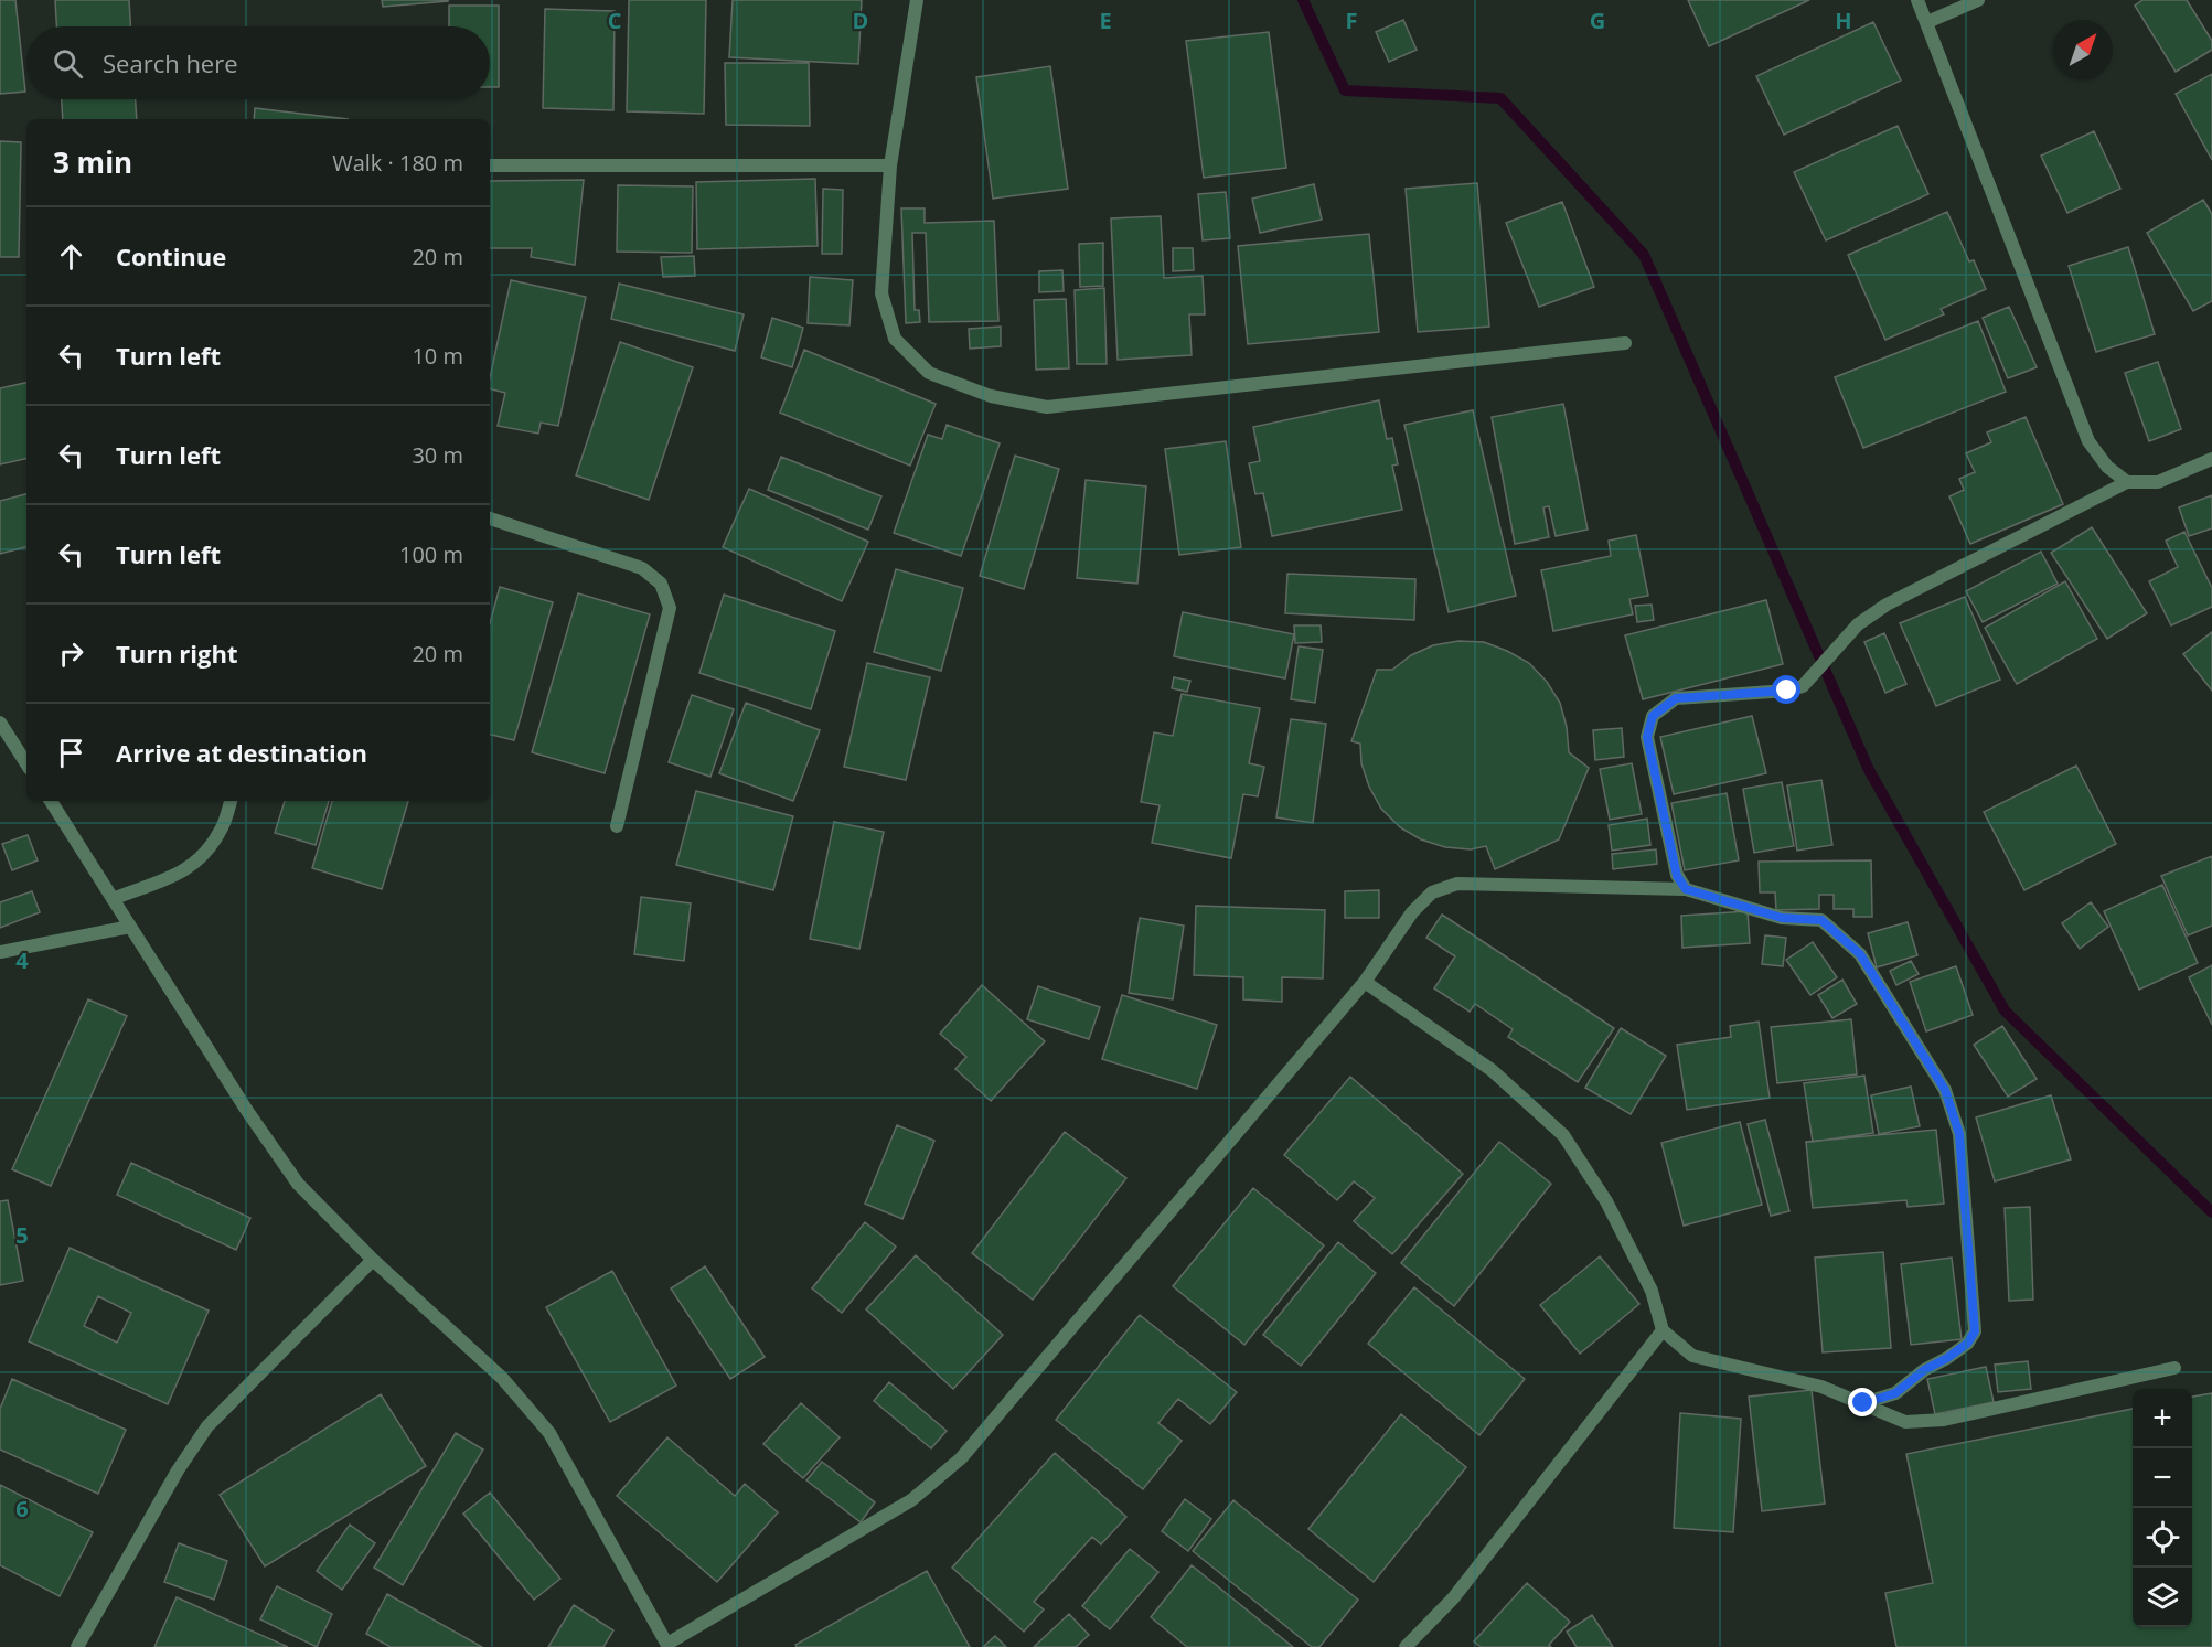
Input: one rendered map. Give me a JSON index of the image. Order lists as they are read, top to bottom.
{
  "north": "top right",
  "page": {
    "search": "Search here",
    "heading": ["3 min", "Walk · 180 m"],
    "list": [
      ["Continue", "20 m"],
      ["Turn left", "10 m"],
      ["Turn left", "30 m"],
      ["Turn left", "100 m"],
      ["Turn right", "20 m"],
      "Arrive at destination"
    ],
    "map_buttons": ["+", "−"]
  },
  "grid": {
    "columns": [
      "C",
      "D",
      "E",
      "F",
      "G",
      "H"
    ],
    "rows": ["4", "5", "6"]
  }
}
